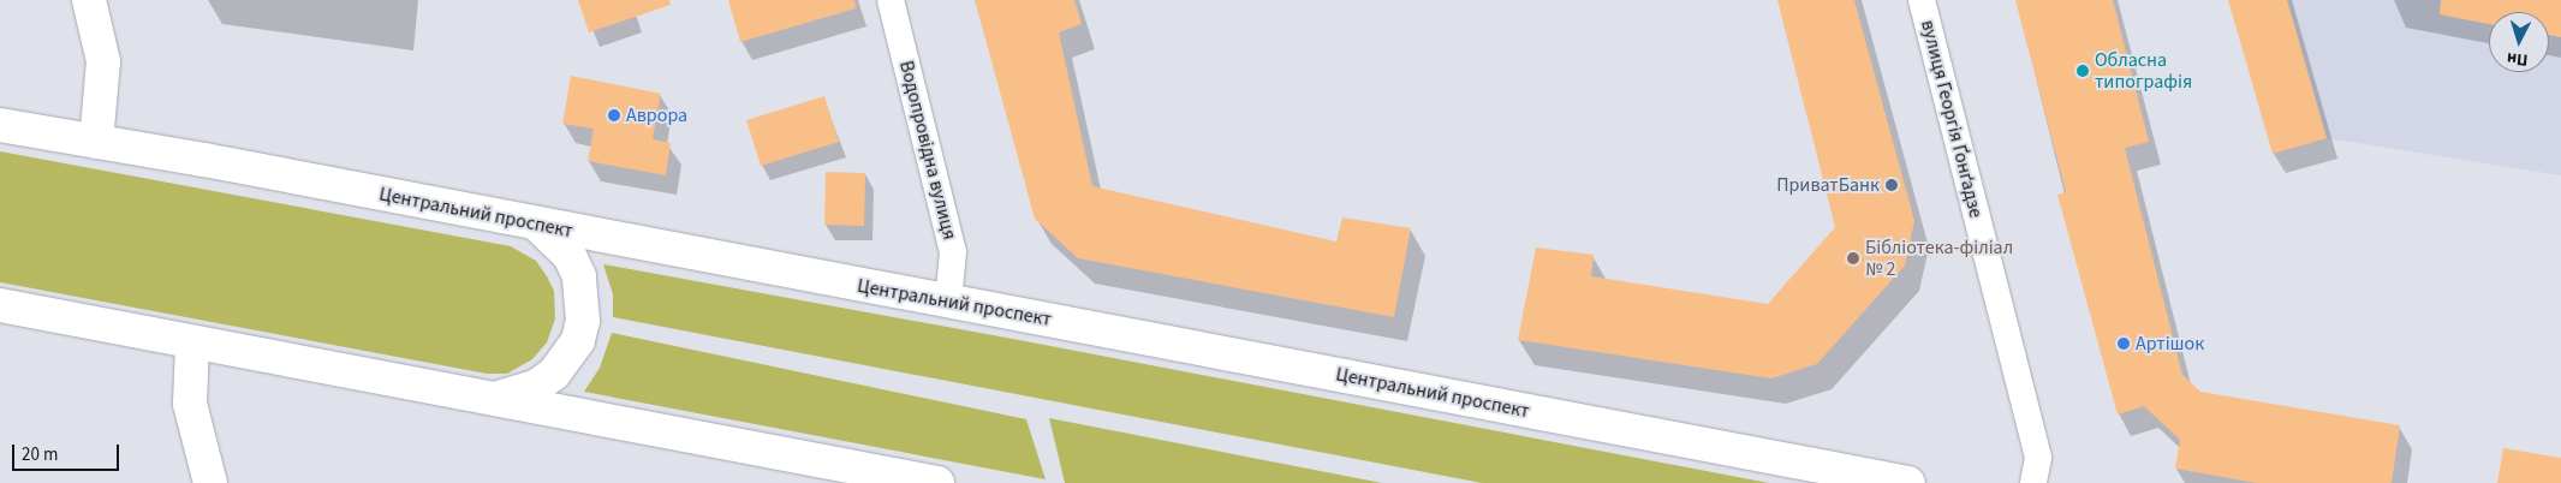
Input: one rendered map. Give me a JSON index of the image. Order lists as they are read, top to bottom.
{
  "streets": {
    "main road": ["Центральний проспект"],
    "street": ["вулиця Георгія Ґонґадзе", "Водопровідна вулиця"]
  },
  "crossings": [
    ["Водопровідна вулиця", "Центральний проспект"]
  ],
  "places": [
    "Обласна типографія",
    "Аврора",
    "ПриватБанк",
    "Бібліотека-філіал № 2",
    "Артішок"
  ],
  "scale_bar": "20 m",
  "north": "bottom"
}
